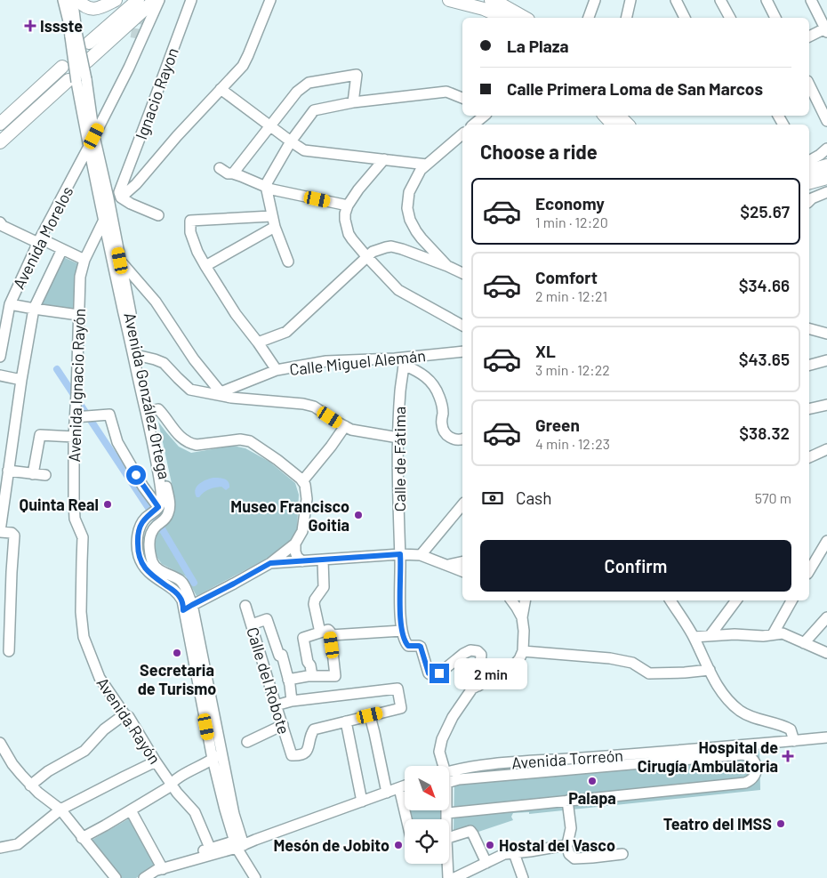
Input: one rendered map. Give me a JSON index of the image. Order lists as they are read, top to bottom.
{
  "streets": {
    "street": [
      "Ignacio Rayon",
      "Avenida Morelos",
      "Calle Miguel Alemán",
      "Avenida Ignacio Rayón",
      "Avenida González Ortega",
      "Calle de Fátima",
      "Calle del Robote",
      "Avenida Rayón",
      "Avenida Torreón"
    ]
  },
  "crossings": [
    ["Avenida Morelos", "Avenida González Ortega"],
    ["Calle Miguel Alemán", "Calle de Fátima"],
    ["Avenida Ignacio Rayón", "Avenida González Ortega"],
    ["Avenida Ignacio Rayón", "Avenida Rayón"]
  ],
  "places": {
    "health": ["Issste", "Hospital de Cirugía Ambulatoria"],
    "other": [
      "Quinta Real",
      "Museo Francisco Goitia",
      "Secretaria de Turismo",
      "Palapa",
      "Teatro del IMSS",
      "Mesón de Jobito",
      "Hostal del Vasco"
    ]
  },
  "north": "bottom right",
  "page": {
    "banner": ["La Plaza", "Calle Primera Loma de San Marcos"],
    "heading": "Choose a ride",
    "list": [
      {
        "name": "Economy",
        "note": "1 min · 12:20",
        "value": "$25.67"
      },
      {
        "name": "Comfort",
        "note": "2 min · 12:21",
        "value": "$34.66"
      },
      {
        "name": "XL",
        "note": "3 min · 12:22",
        "value": "$43.65"
      },
      {
        "name": "Green",
        "note": "4 min · 12:23",
        "value": "$38.32"
      }
    ],
    "pay": ["Cash", "570 m"],
    "buttons": "Confirm",
    "bubble": "2 min"
  }
}
